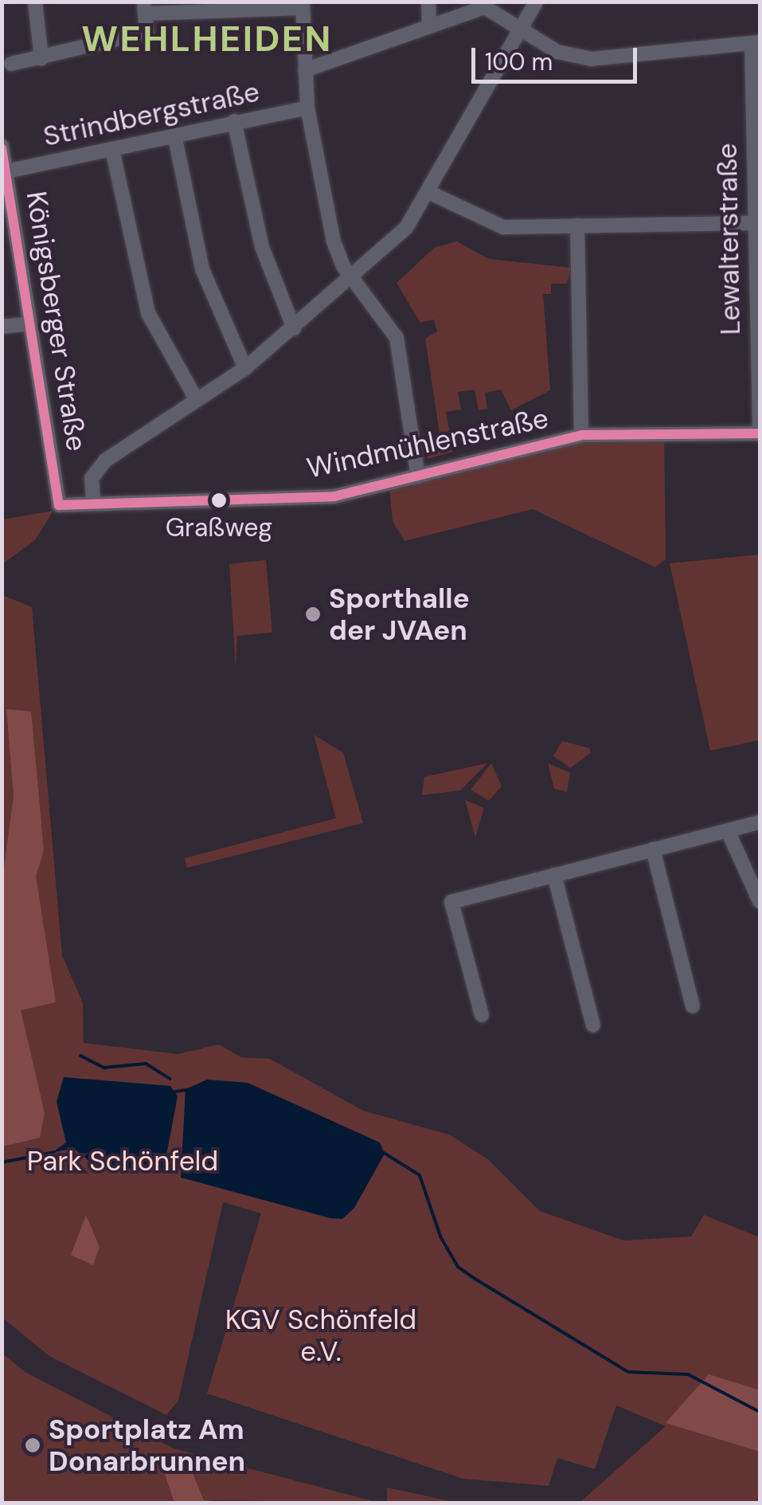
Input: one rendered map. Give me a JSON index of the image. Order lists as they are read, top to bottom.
{
  "streets": {
    "street": [
      "Strindbergstraße",
      "Lewalterstraße",
      "Königsberger Straße",
      "Windmühlenstraße"
    ]
  },
  "crossings": [
    ["Strindbergstraße", "Königsberger Straße"],
    ["Lewalterstraße", "Windmühlenstraße"],
    ["Königsberger Straße", "Windmühlenstraße"]
  ],
  "districts": ["WEHLHEIDEN"],
  "parks": ["Park Schönfeld", "KGV Schönfeld e.V."],
  "places": ["Graßweg", "Sporthalle der JVAen", "Sportplatz Am Donarbrunnen"],
  "scale_bar": "100 m"
}
